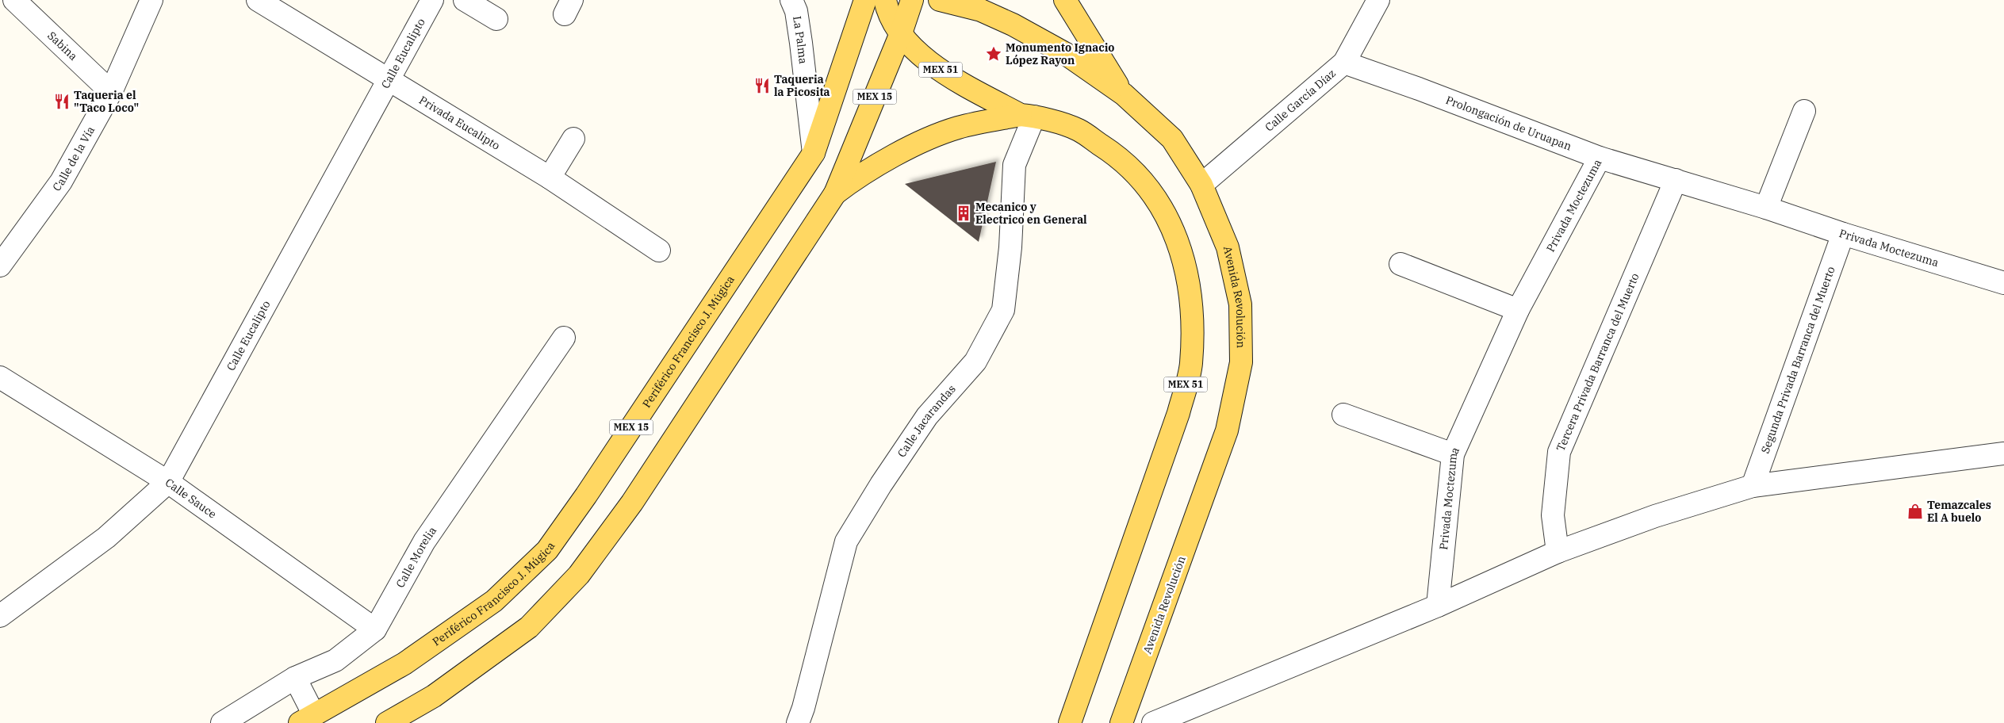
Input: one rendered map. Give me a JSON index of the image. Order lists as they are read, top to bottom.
{
  "streets": {
    "main road": [
      "MEX 51",
      "MEX 15",
      "Avenida Revolución",
      "Periférico Francisco J. Múgica"
    ],
    "street": [
      "La Palma",
      "Sabina",
      "Calle Eucalipto",
      "Calle García Díaz",
      "Privada Eucalipto",
      "Prolongación de Uruapan",
      "Calle de la Vía",
      "Privada Moctezuma",
      "Segunda Privada Barranca del Muerto",
      "Tercera Privada Barranca del Muerto",
      "Calle Jacarandas",
      "Calle Sauce",
      "Calle Morelia"
    ]
  },
  "crossings": [
    ["La Palma", "Periférico Francisco J. Múgica"],
    ["Sabina", "Calle de la Vía"],
    ["Calle Eucalipto", "Privada Eucalipto"],
    ["Calle Eucalipto", "Calle Sauce"],
    ["MEX 51", "MEX 15"],
    ["MEX 51", "Periférico Francisco J. Múgica"],
    ["MEX 51", "Calle Jacarandas"],
    ["Calle García Díaz", "Prolongación de Uruapan"],
    ["Calle García Díaz", "Avenida Revolución"],
    ["Prolongación de Uruapan", "Privada Moctezuma"],
    ["Privada Moctezuma", "Segunda Privada Barranca del Muerto"],
    ["Privada Moctezuma", "Tercera Privada Barranca del Muerto"],
    ["Calle Sauce", "Calle Morelia"]
  ],
  "places": {
    "place": ["Monumento Ignacio López Rayon"],
    "restaurant": ["Taqueria la Picosita", "Taqueria el \"Taco Loco\""],
    "building": ["Mecanico y Electrico en General"],
    "shop": ["Temazcales El A buelo"]
  }
}
